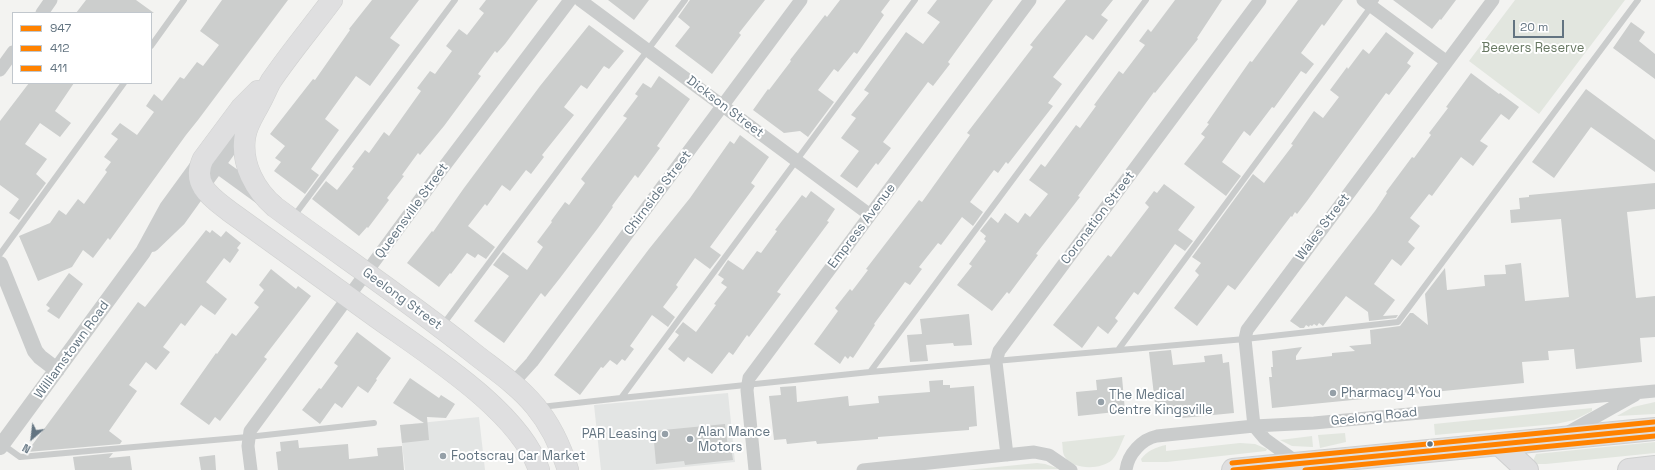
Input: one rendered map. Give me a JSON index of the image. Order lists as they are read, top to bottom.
{
  "streets": {
    "highway": ["Geelong Road"],
    "main road": ["Geelong Street", "Williamstown Road"],
    "street": [
      "Dickson Street",
      "Chirnside Street",
      "Queensville Street",
      "Coronation Street",
      "Empress Avenue",
      "Wales Street"
    ]
  },
  "crossings": [
    ["Dickson Street", "Chirnside Street"],
    ["Dickson Street", "Empress Avenue"],
    ["Chirnside Street", "Geelong Street"],
    ["Queensville Street", "Geelong Street"],
    ["Geelong Street", "Williamstown Road"]
  ],
  "parks": ["Beevers Reserve"],
  "places": [
    "Pharmacy 4 You",
    "The Medical Centre Kingsville",
    "PAR Leasing",
    "Alan Mance Motors",
    "Footscray Car Market"
  ],
  "lines": ["transit line 411", "transit line 947", "transit line 412"],
  "legend": ["947", "412", "411"],
  "scale_bar": "20 m",
  "north": "bottom left"
}
